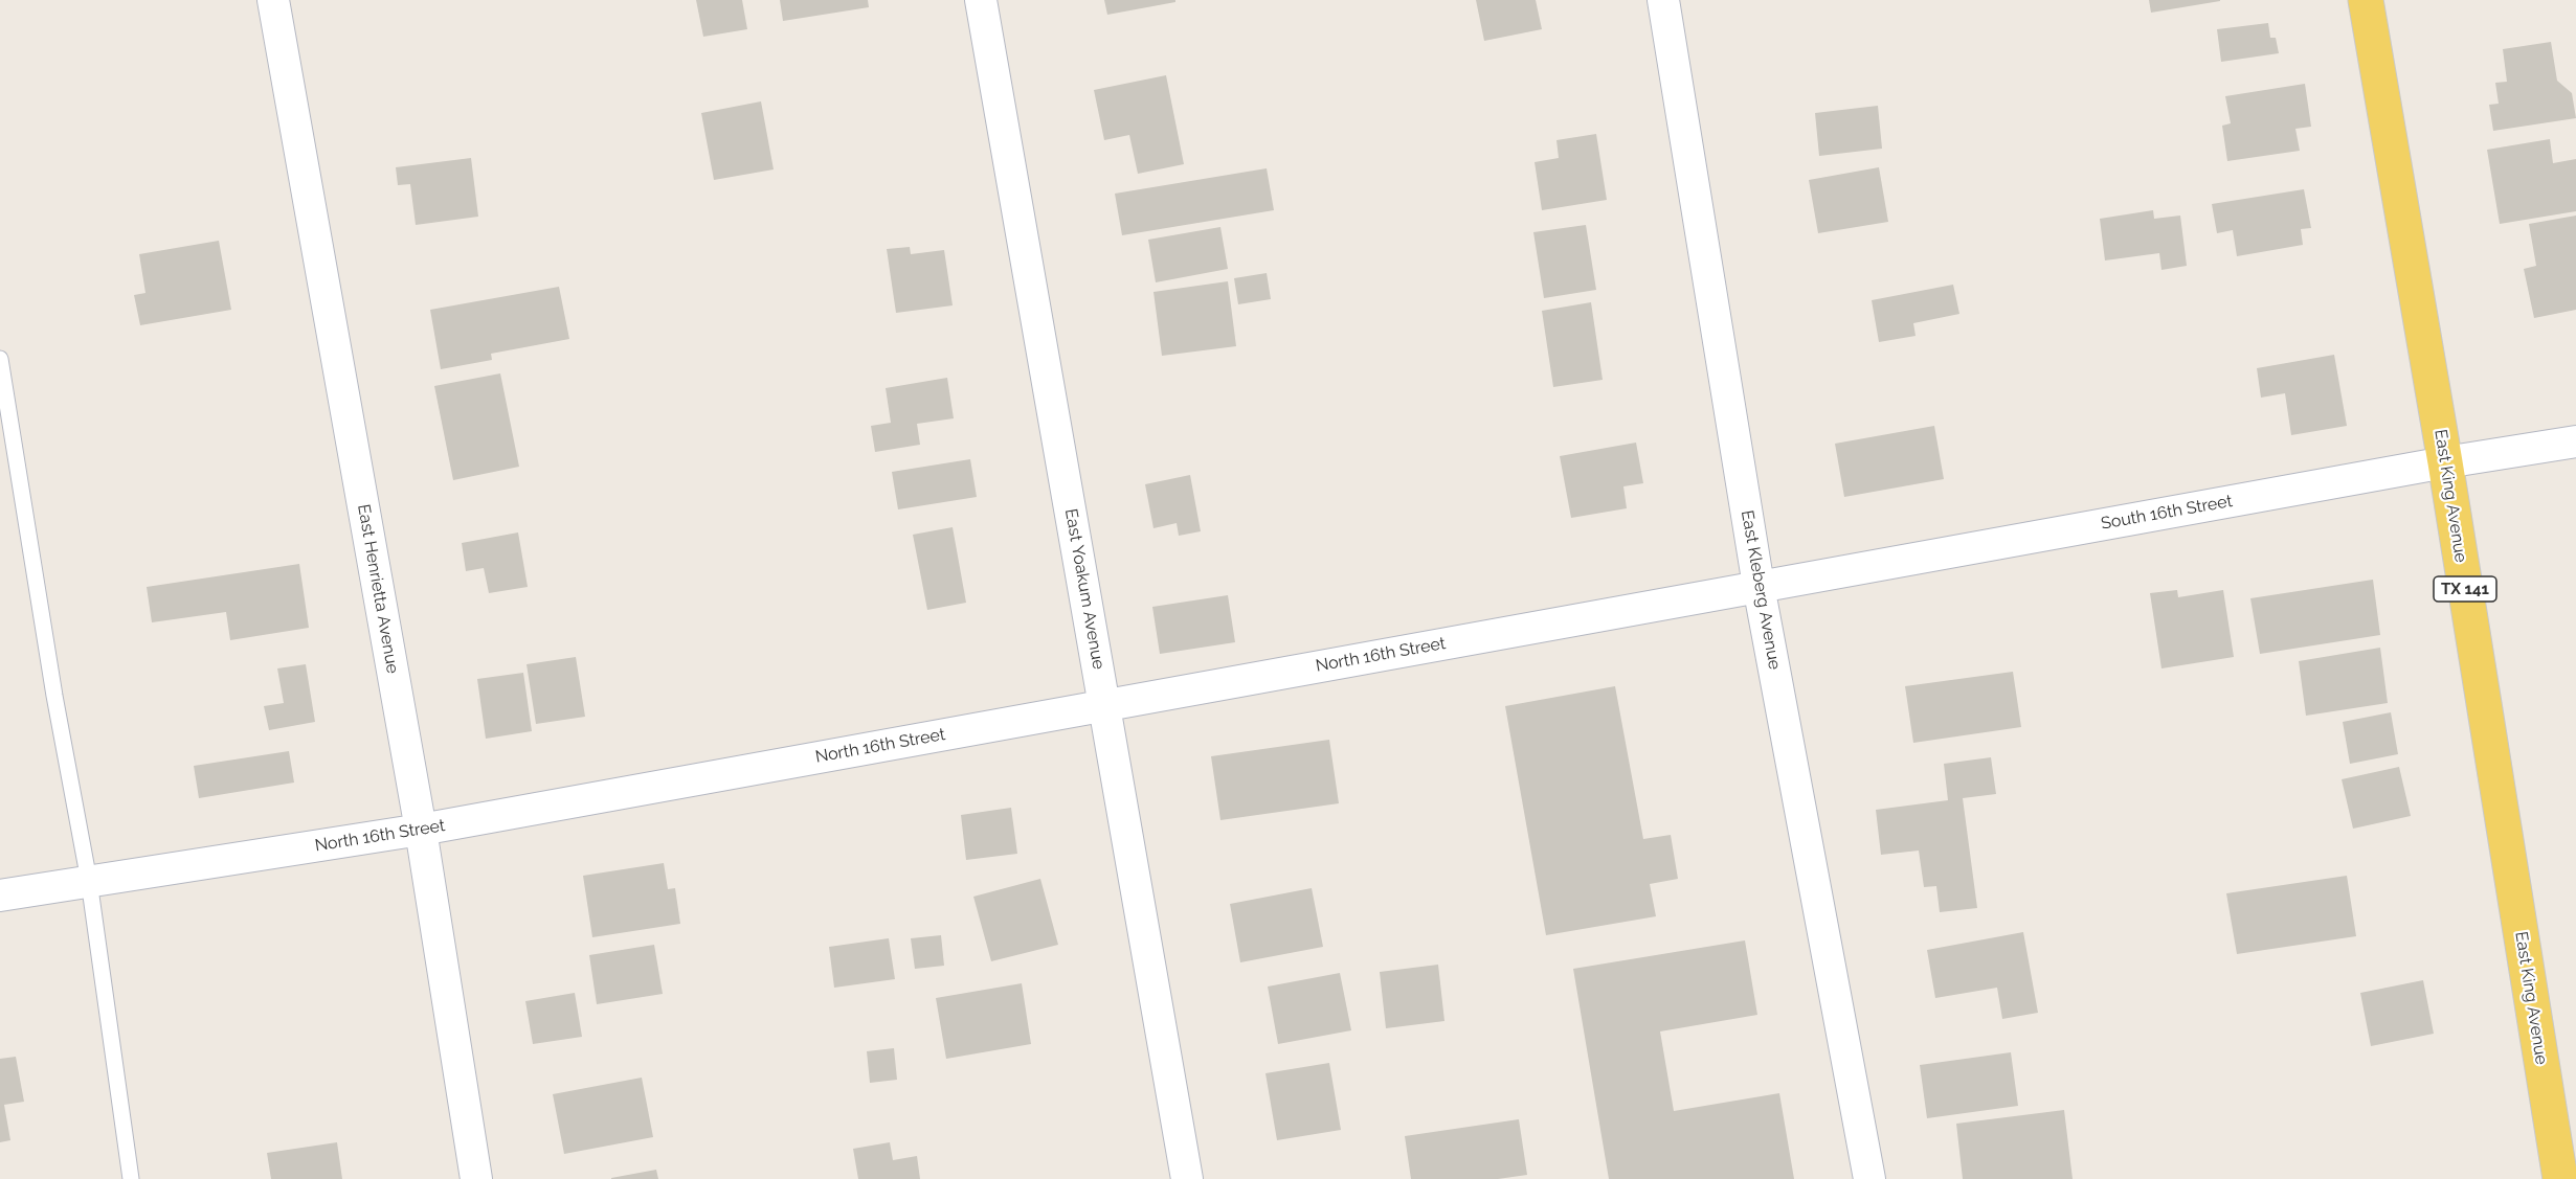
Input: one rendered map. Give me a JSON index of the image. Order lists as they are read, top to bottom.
{
  "streets": {
    "main road": ["East King Avenue", "TX 141"],
    "street": [
      "South 16th Street",
      "East Henrietta Avenue",
      "East Yoakum Avenue",
      "East Kleberg Avenue",
      "North 16th Street"
    ]
  },
  "crossings": [
    ["East King Avenue", "South 16th Street"],
    ["South 16th Street", "East Kleberg Avenue"],
    ["South 16th Street", "North 16th Street"],
    ["East Henrietta Avenue", "North 16th Street"],
    ["East Yoakum Avenue", "North 16th Street"],
    ["East Kleberg Avenue", "North 16th Street"]
  ]
}
